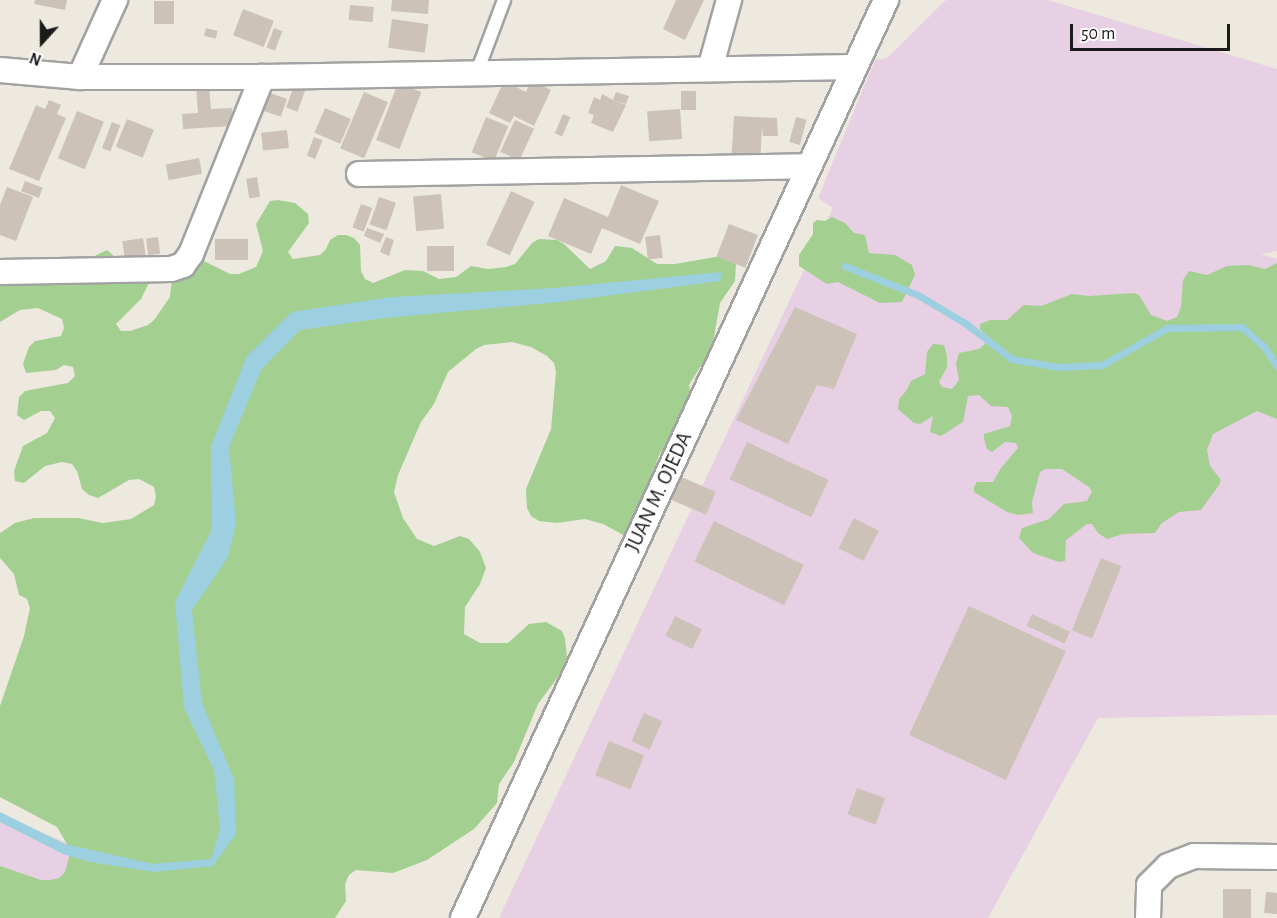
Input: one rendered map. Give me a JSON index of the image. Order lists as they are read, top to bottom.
{
  "streets": {
    "street": ["JUAN M. OJEDA"]
  },
  "scale_bar": "50 m",
  "north": "bottom"
}
